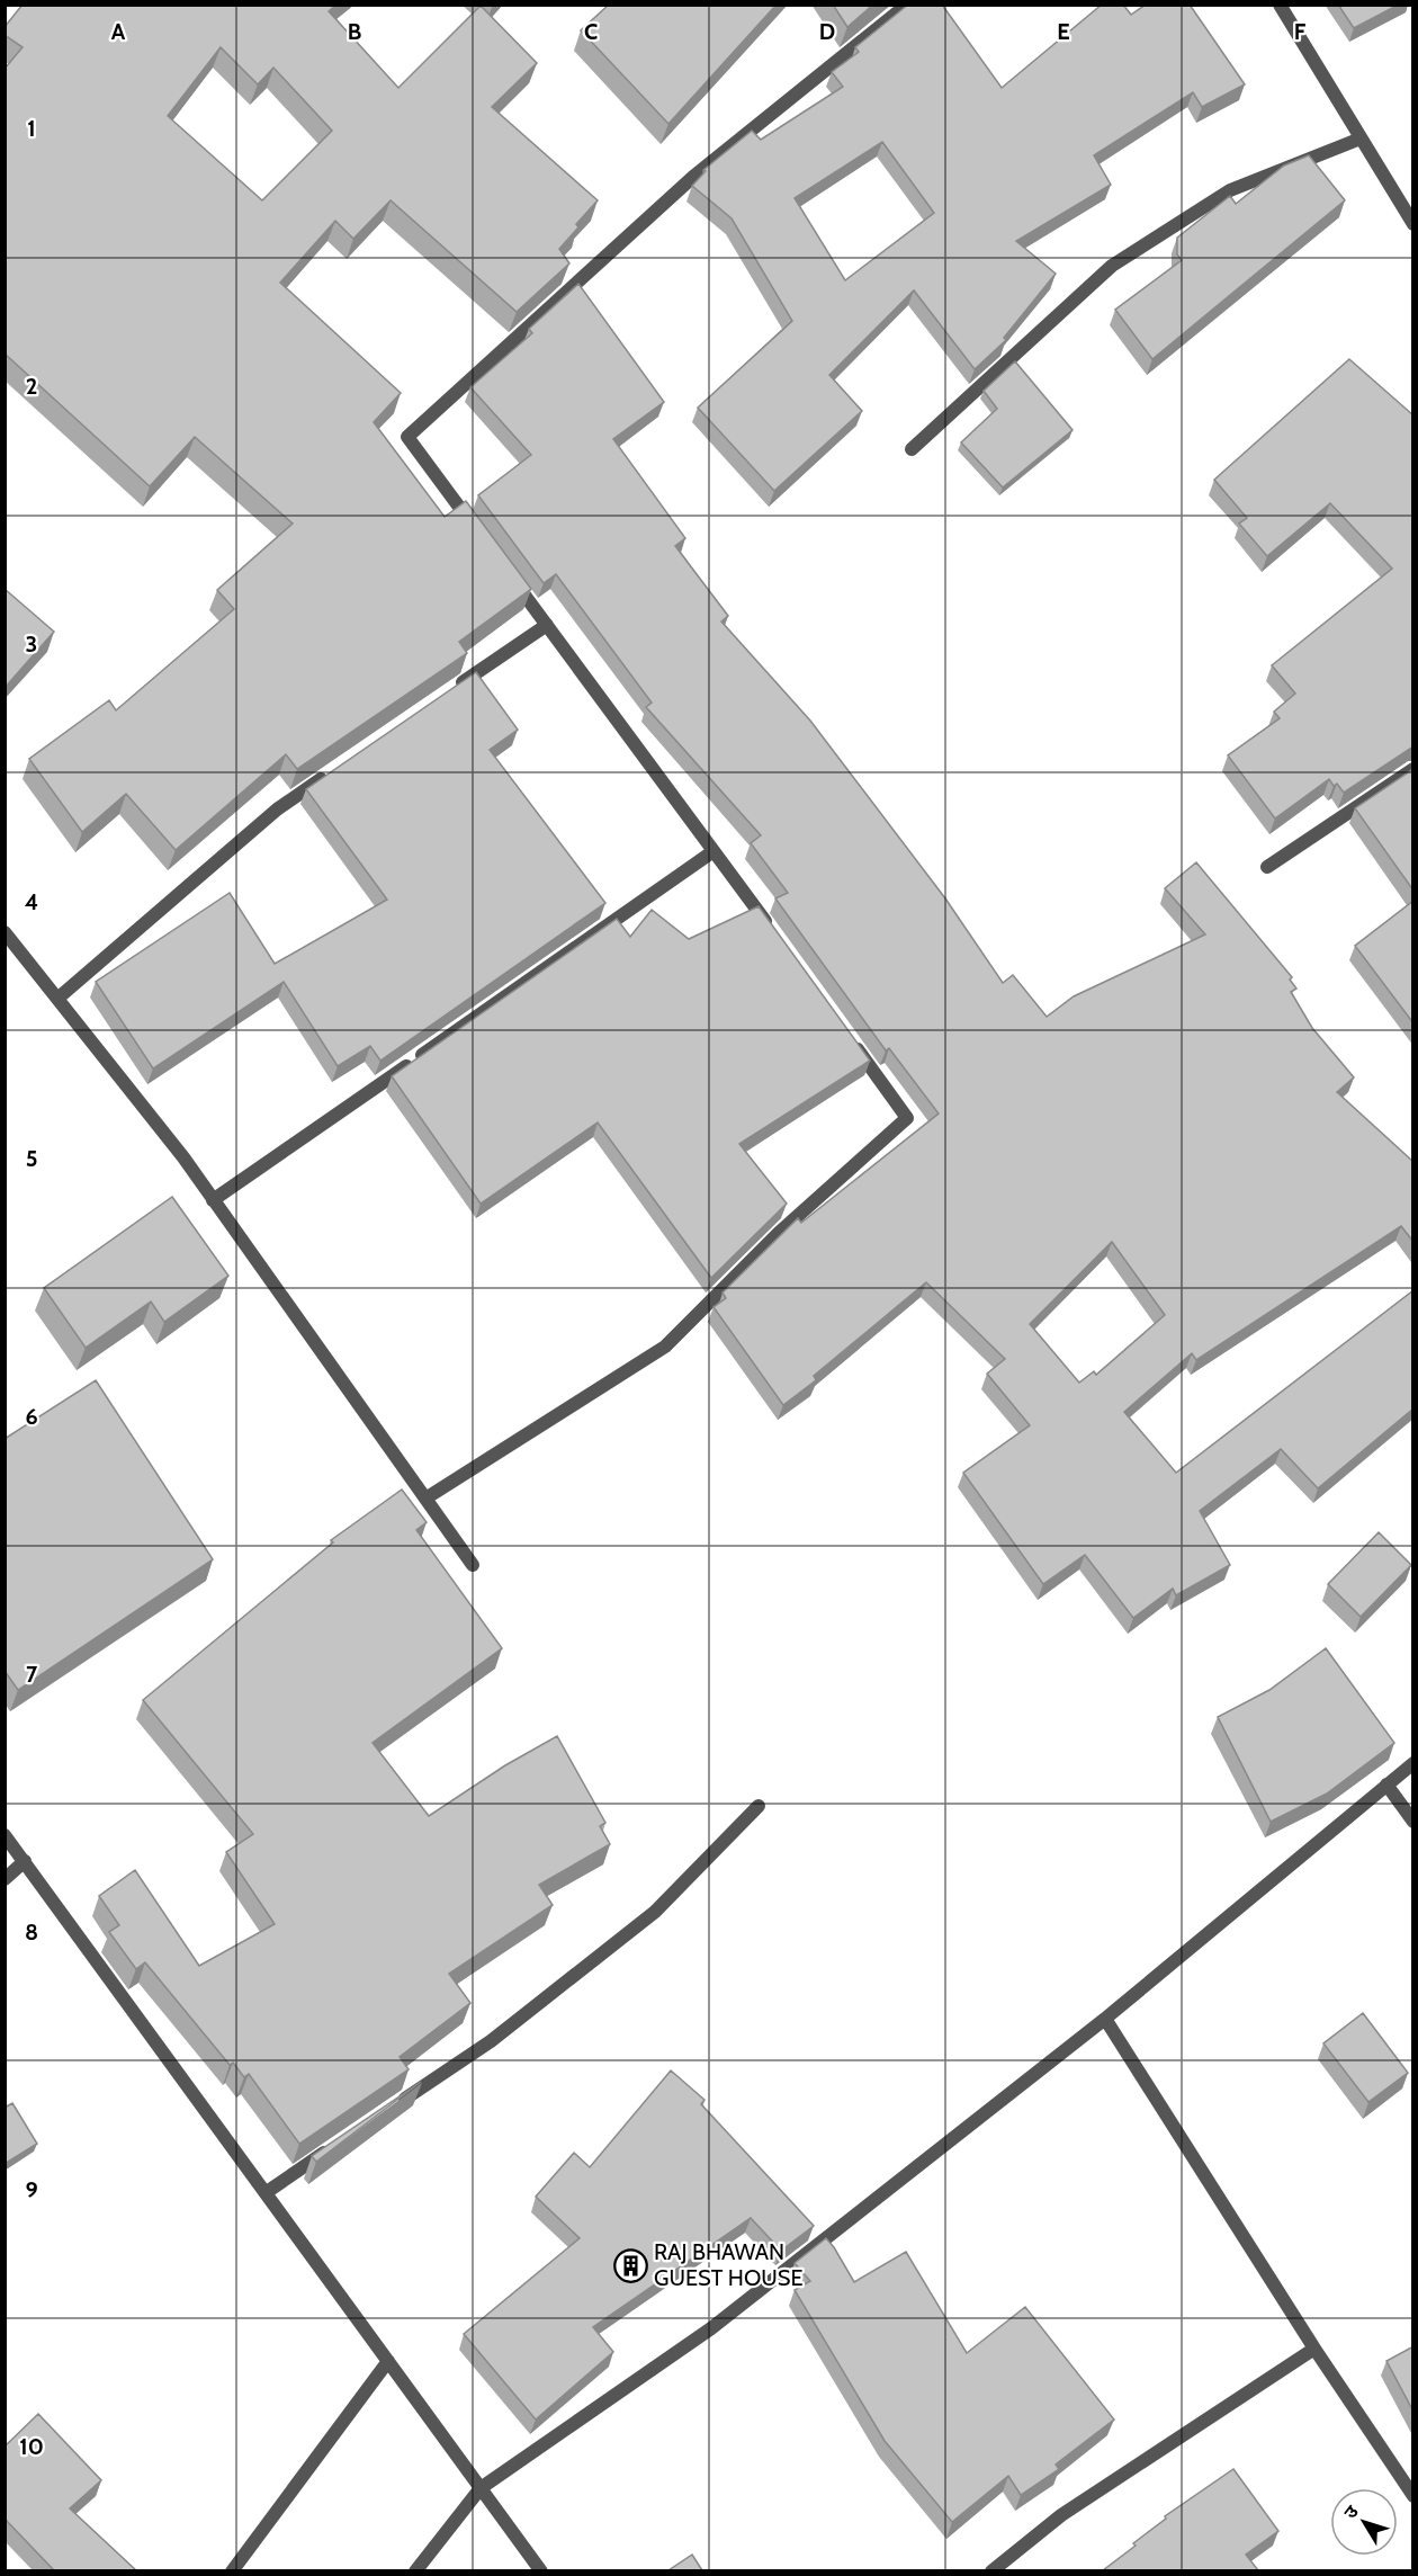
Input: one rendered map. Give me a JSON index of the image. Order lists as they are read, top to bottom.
{
  "places": {
    "building": ["RAJ BHAWAN GUEST HOUSE"]
  },
  "north": "top left",
  "grid": {
    "columns": [
      "A",
      "B",
      "C",
      "D",
      "E",
      "F"
    ],
    "rows": [
      "1",
      "2",
      "3",
      "4",
      "5",
      "6",
      "7",
      "8",
      "9",
      "10"
    ]
  }
}
